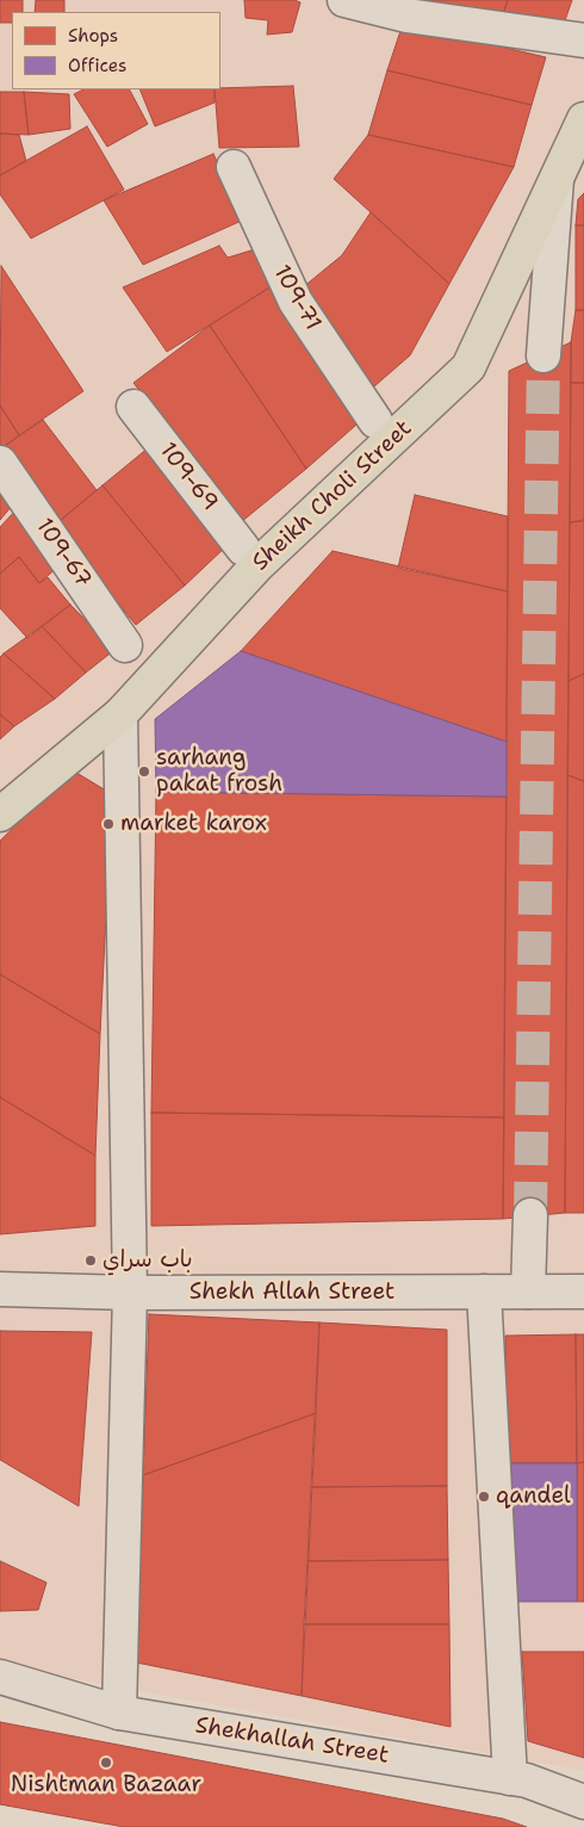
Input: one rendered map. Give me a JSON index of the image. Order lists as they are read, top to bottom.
{
  "streets": {
    "main road": ["Sheikh Choli Street"],
    "street": [
      "109-71",
      "109-69",
      "109-67",
      "Shekh Allah Street",
      "Shekhallah Street"
    ]
  },
  "places": [
    "sarhang pakat frosh",
    "market karox",
    "باب سراي",
    "qandel",
    "Nishtman Bazaar"
  ],
  "legend": ["Shops", "Offices"]
}
